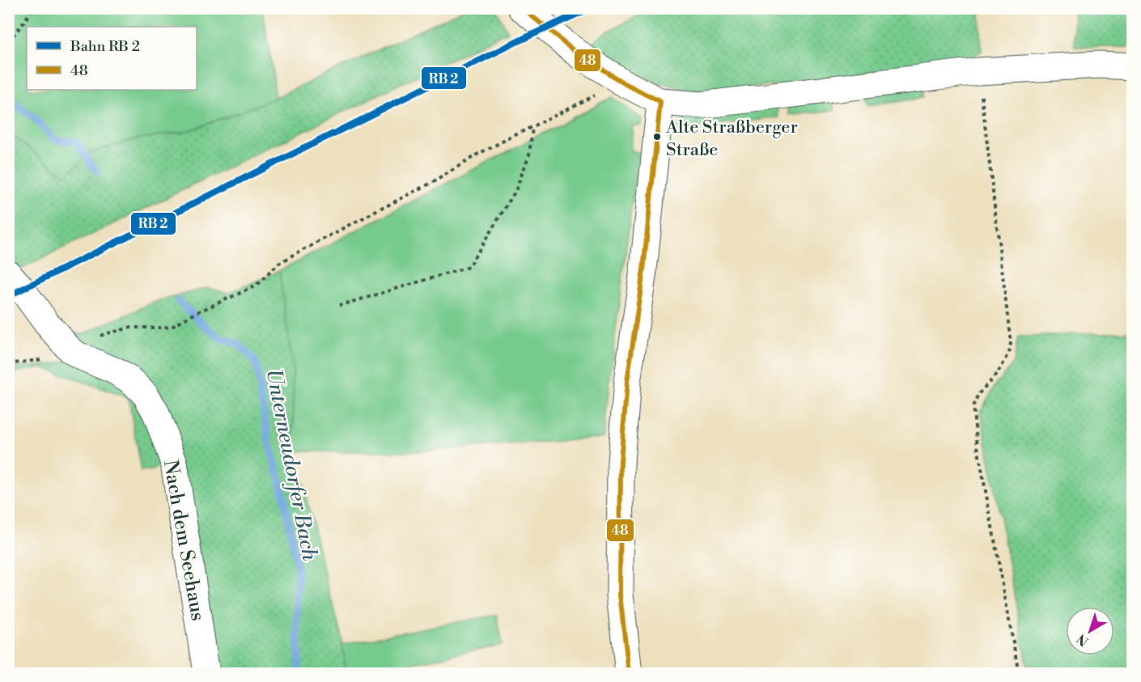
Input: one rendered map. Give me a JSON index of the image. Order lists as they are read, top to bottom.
{
  "streets": {
    "street": ["Nach dem Seehaus"]
  },
  "water": ["Unterneudorfer Bach"],
  "places": ["Alte Straßberger Straße"],
  "lines": ["transit line 48"],
  "legend": ["Bahn RB 2", "48"],
  "north": "bottom left"
}
